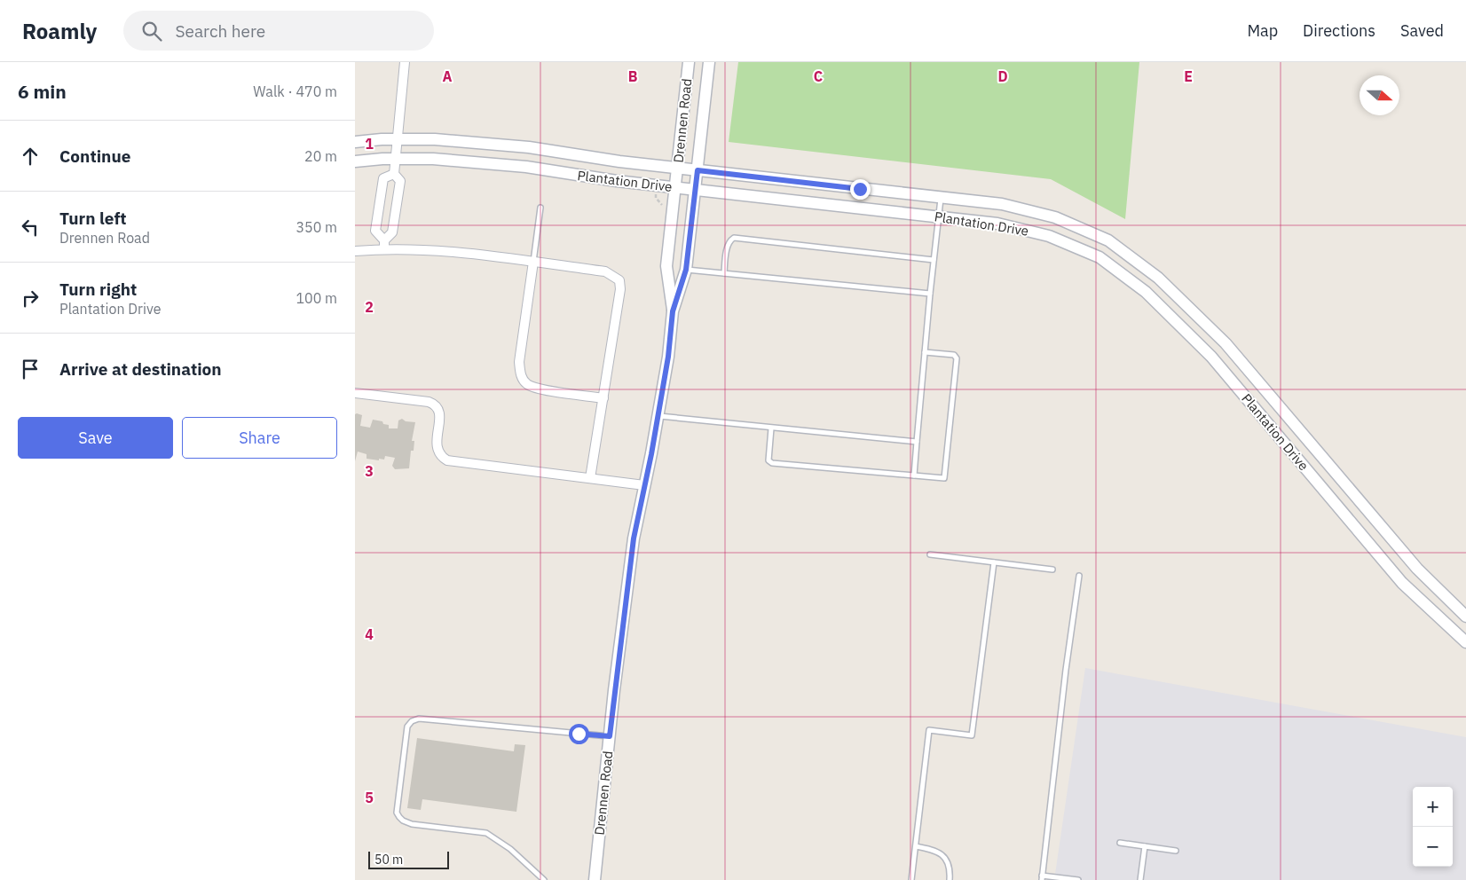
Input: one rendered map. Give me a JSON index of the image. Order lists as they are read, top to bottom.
{
  "streets": {
    "street": ["Drennen Road", "Plantation Drive"]
  },
  "crossings": [
    ["Drennen Road", "Plantation Drive"]
  ],
  "scale_bar": "50 m",
  "north": "right",
  "page": {
    "header": "Roamly",
    "search": "Search here",
    "nav": ["Map", "Directions", "Saved"],
    "heading": ["6 min", "Walk · 470 m"],
    "list": [
      ["Continue", "20 m"],
      ["Turn left", "Drennen Road", "350 m"],
      ["Turn right", "Plantation Drive", "100 m"],
      "Arrive at destination"
    ],
    "buttons": ["Save", "Share"],
    "map_buttons": ["+", "−"],
    "scale": "50 m"
  },
  "grid": {
    "columns": [
      "A",
      "B",
      "C",
      "D",
      "E"
    ],
    "rows": [
      "1",
      "2",
      "3",
      "4",
      "5"
    ]
  }
}
